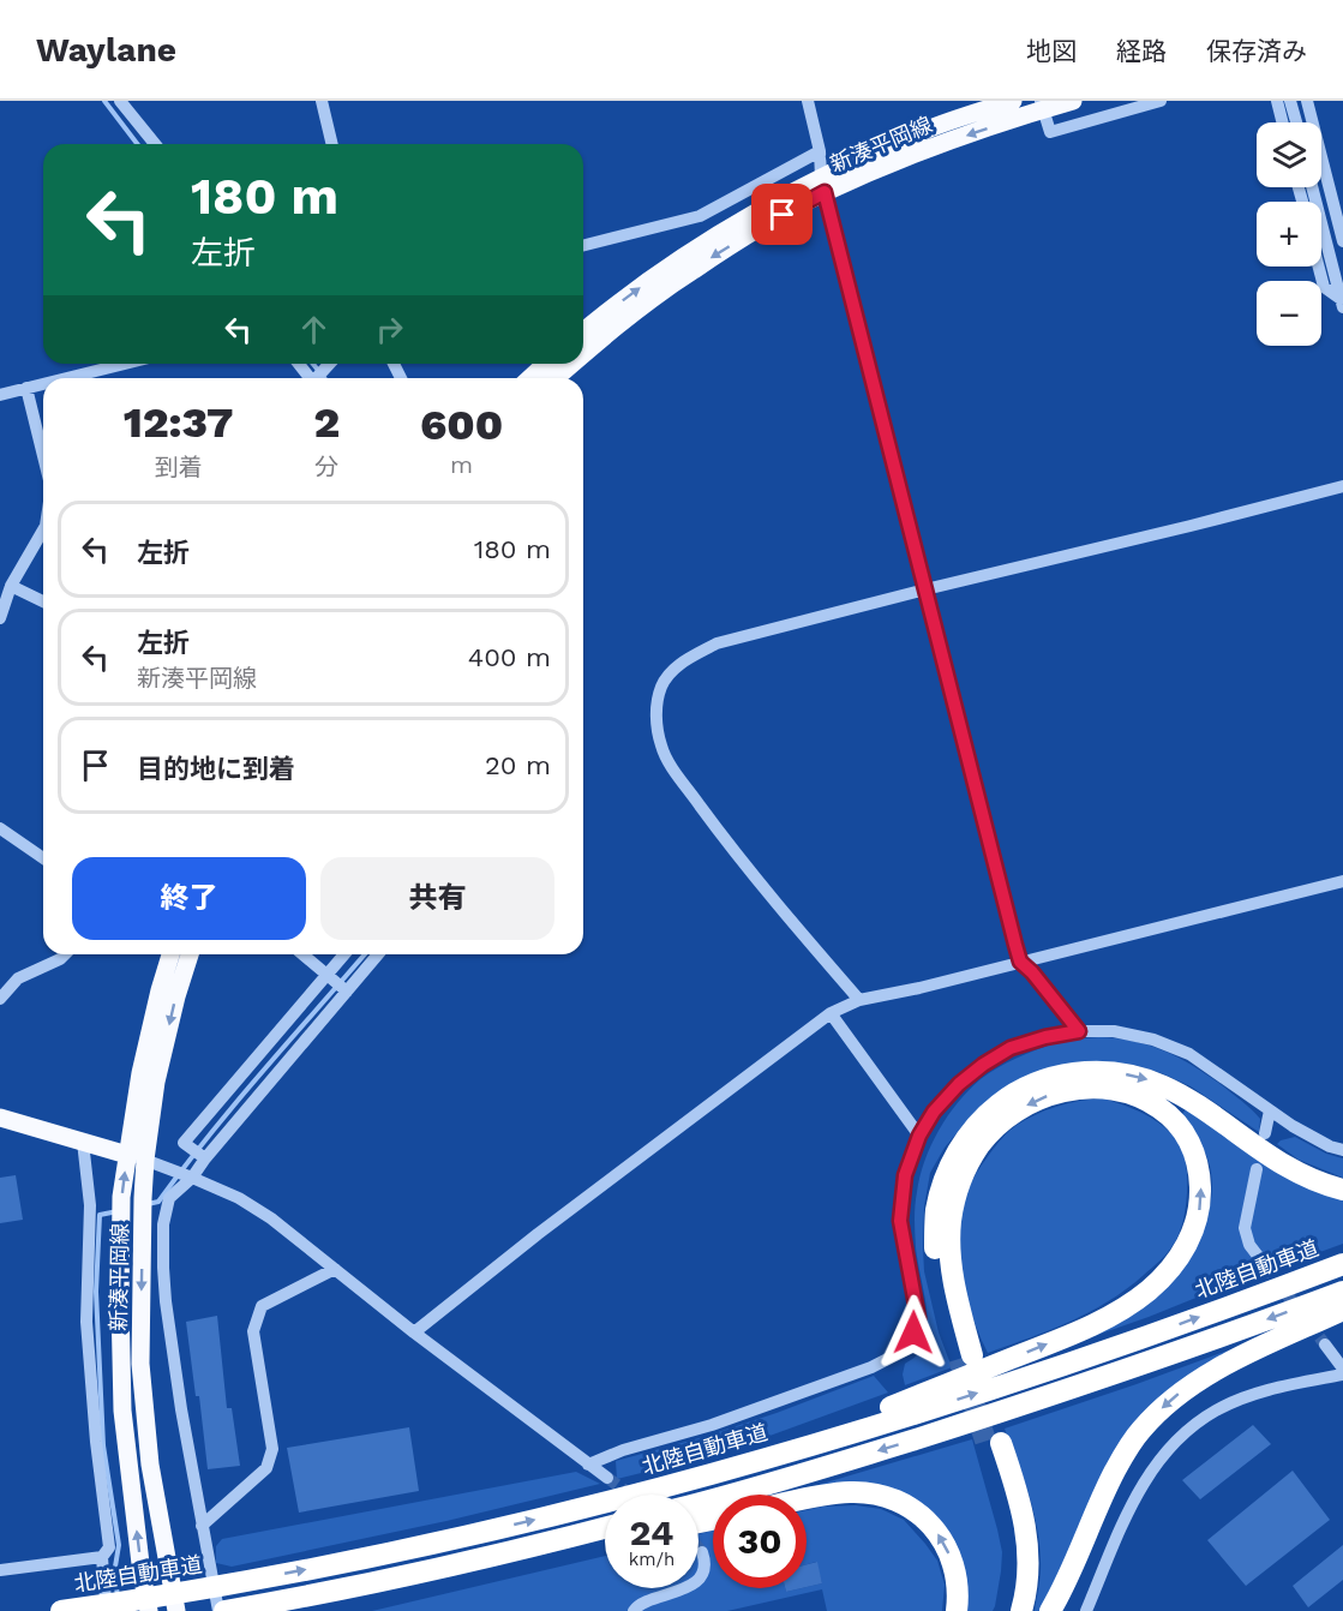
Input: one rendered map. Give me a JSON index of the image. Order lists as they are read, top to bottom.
{
  "streets": {
    "highway": ["北陸自動車道"],
    "main road": ["新湊平岡線"]
  },
  "page": {
    "header": "Waylane",
    "nav": ["地図", "経路", "保存済み"],
    "map_buttons": ["+", "−"],
    "turn": ["180 m", "左折"],
    "eta": [
      "12:37",
      "到着",
      "2",
      "分",
      "600",
      "m"
    ],
    "list": [
      {
        "name": "左折",
        "value": "180 m"
      },
      {
        "name": "左折",
        "note": "新湊平岡線",
        "value": "400 m"
      },
      {
        "name": "目的地に到着",
        "value": "20 m"
      }
    ],
    "buttons": ["終了", "共有"],
    "speed": "24 km/h",
    "limit": "30"
  }
}
